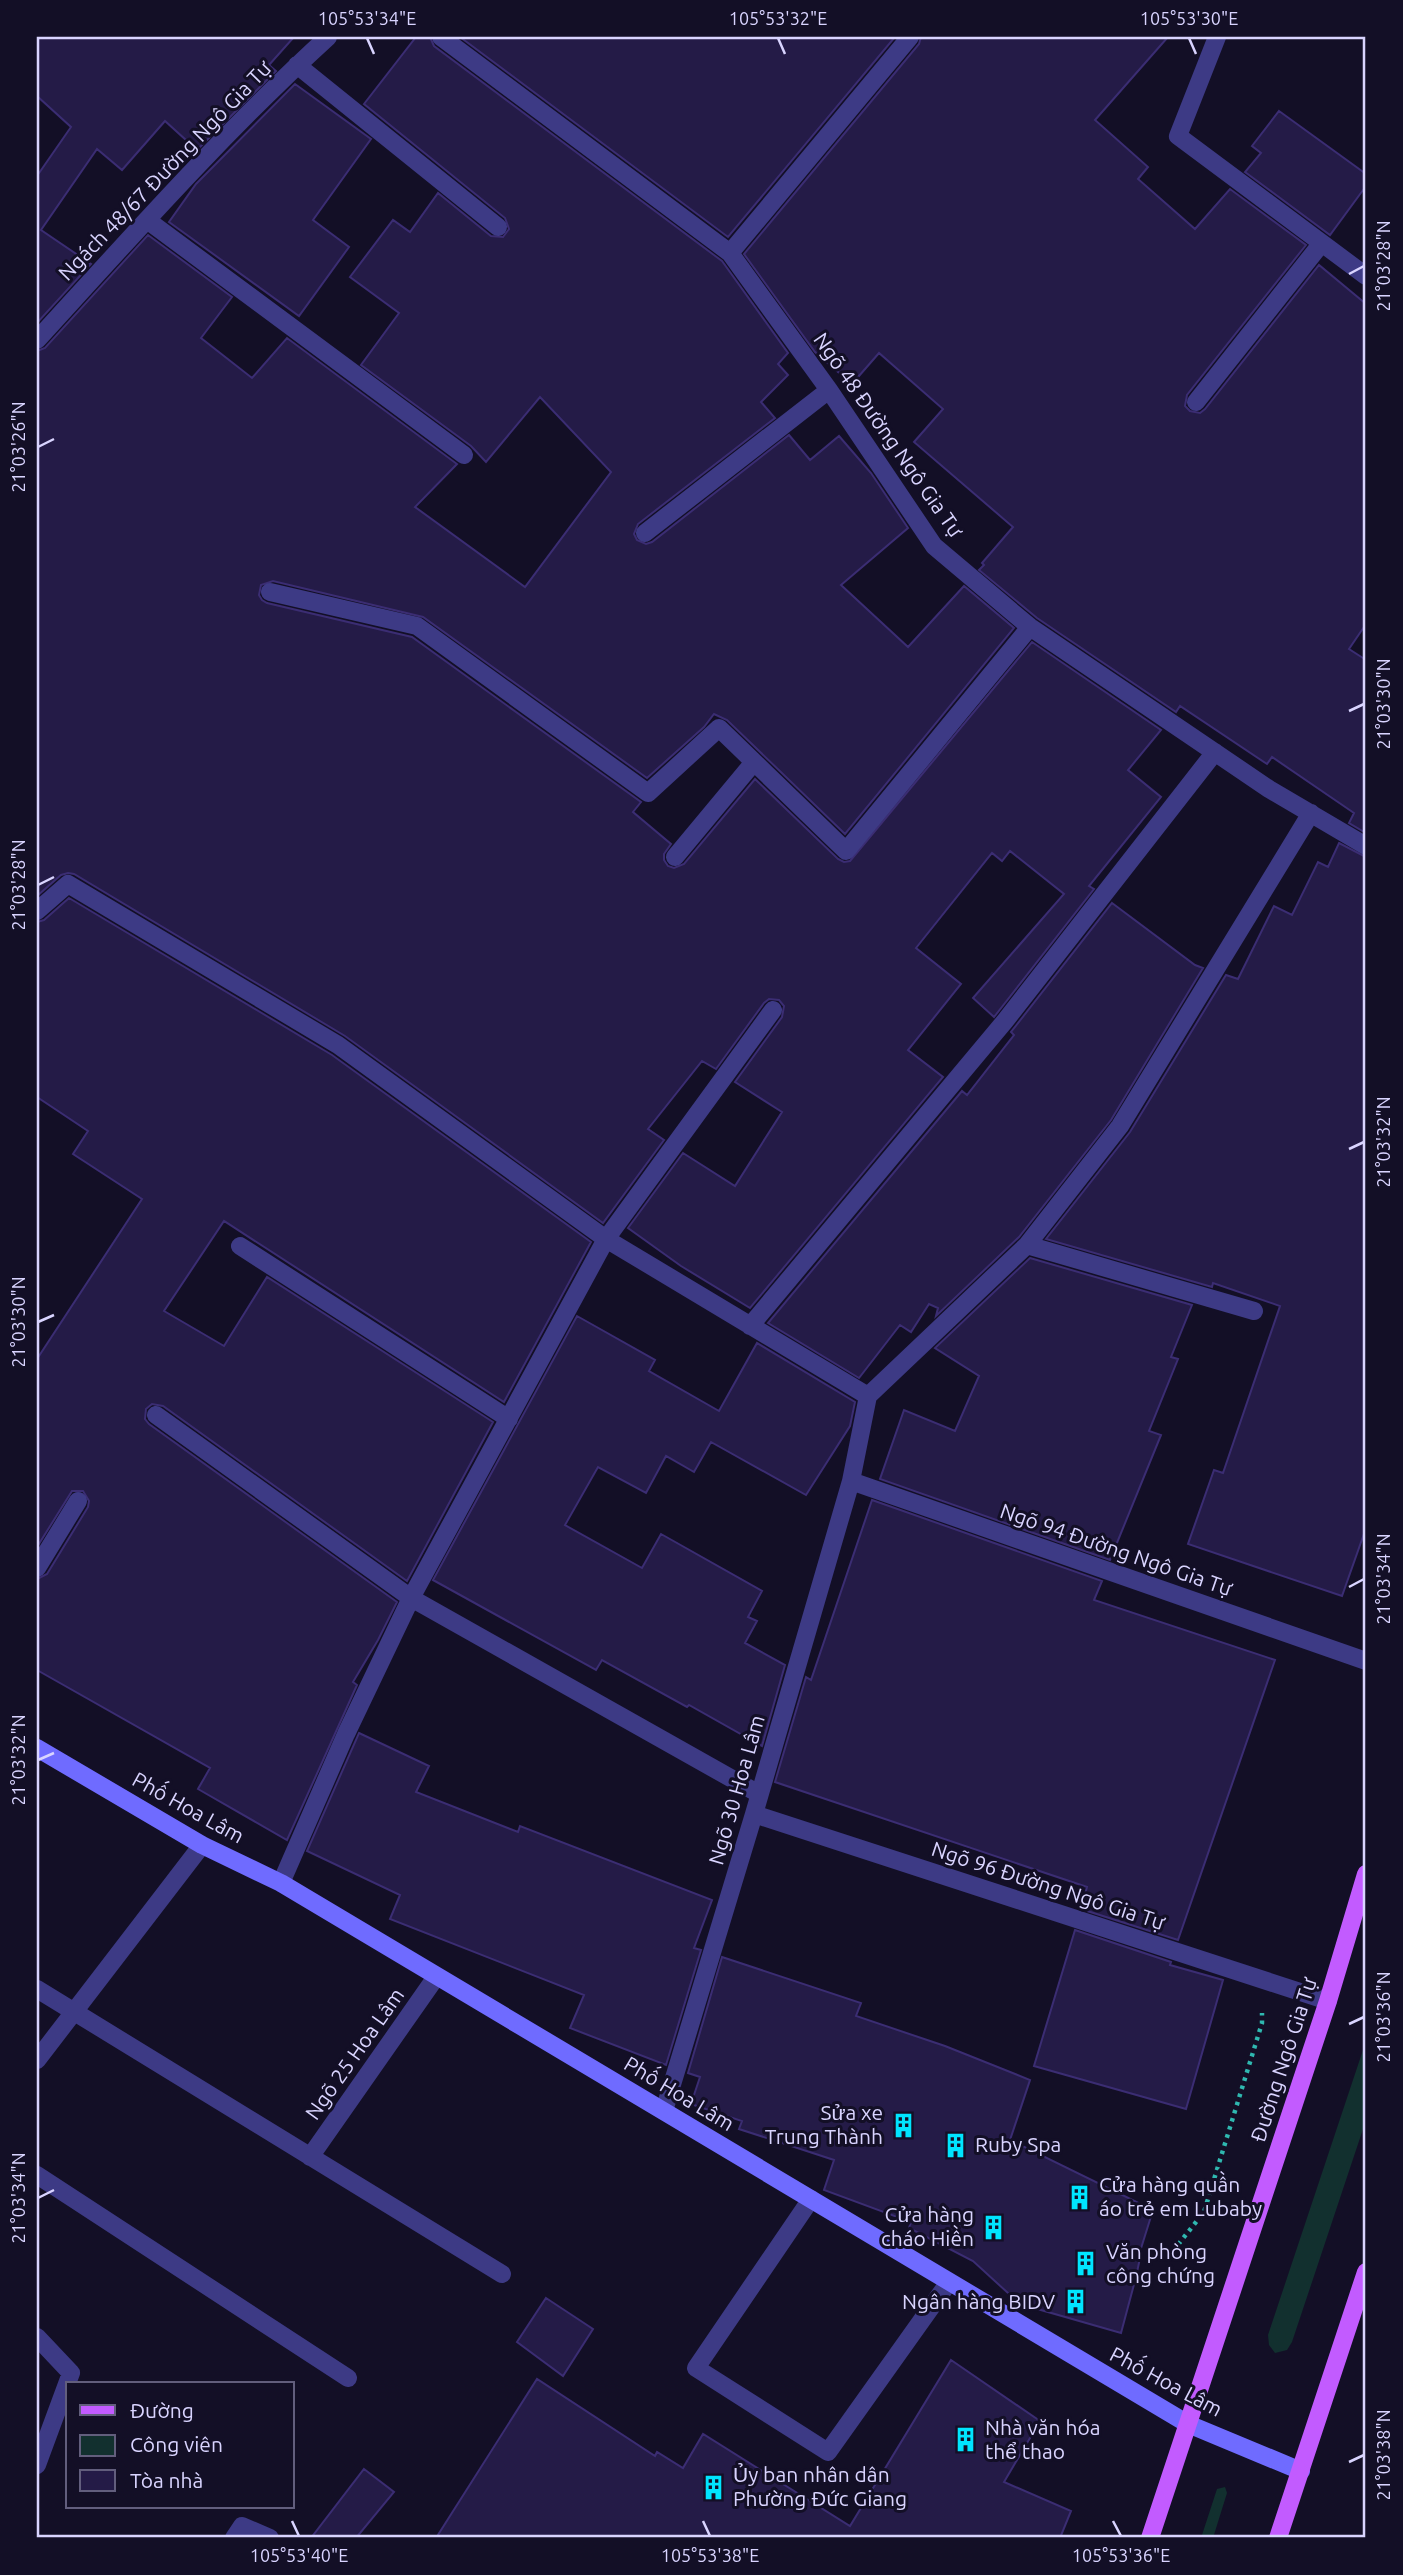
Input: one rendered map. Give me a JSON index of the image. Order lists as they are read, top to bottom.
{
  "streets": {
    "main road": ["Đường Ngô Gia Tự"],
    "street": [
      "Ngách 48/67 Đường Ngô Gia Tự",
      "Ngõ 48 Đường Ngô Gia Tự",
      "Ngõ 94 Đường Ngô Gia Tự",
      "Ngõ 30 Hoa Lâm",
      "Phố Hoa Lâm",
      "Ngõ 96 Đường Ngô Gia Tự",
      "Ngõ 25 Hoa Lâm"
    ]
  },
  "crossings": [
    ["Ngõ 94 Đường Ngô Gia Tự", "Ngõ 30 Hoa Lâm"],
    ["Ngõ 30 Hoa Lâm", "Phố Hoa Lâm"],
    ["Ngõ 30 Hoa Lâm", "Ngõ 96 Đường Ngô Gia Tự"],
    ["Phố Hoa Lâm", "Ngõ 25 Hoa Lâm"],
    ["Phố Hoa Lâm", "Đường Ngô Gia Tự"],
    ["Ngõ 96 Đường Ngô Gia Tự", "Đường Ngô Gia Tự"]
  ],
  "places": {
    "building": [
      "Sửa xe Trung Thành",
      "Ruby Spa",
      "Cửa hàng quần áo trẻ em Lubaby",
      "Cửa hàng cháo Hiền",
      "Văn phòng công chứng",
      "Ngân hàng BIDV",
      "Nhà văn hóa thể thao",
      "Ủy ban nhân dân Phường Đức Giang"
    ]
  },
  "legend": ["Đường", "Công viên", "Tòa nhà"],
  "coordinates": [
    "105°53'34\"E",
    "105°53'32\"E",
    "105°53'30\"E",
    "21°03'28\"N",
    "21°03'26\"N",
    "21°03'30\"N",
    "21°03'32\"N",
    "21°03'34\"N",
    "21°03'36\"N",
    "21°03'38\"N",
    "105°53'40\"E",
    "105°53'38\"E",
    "105°53'36\"E"
  ]
}
